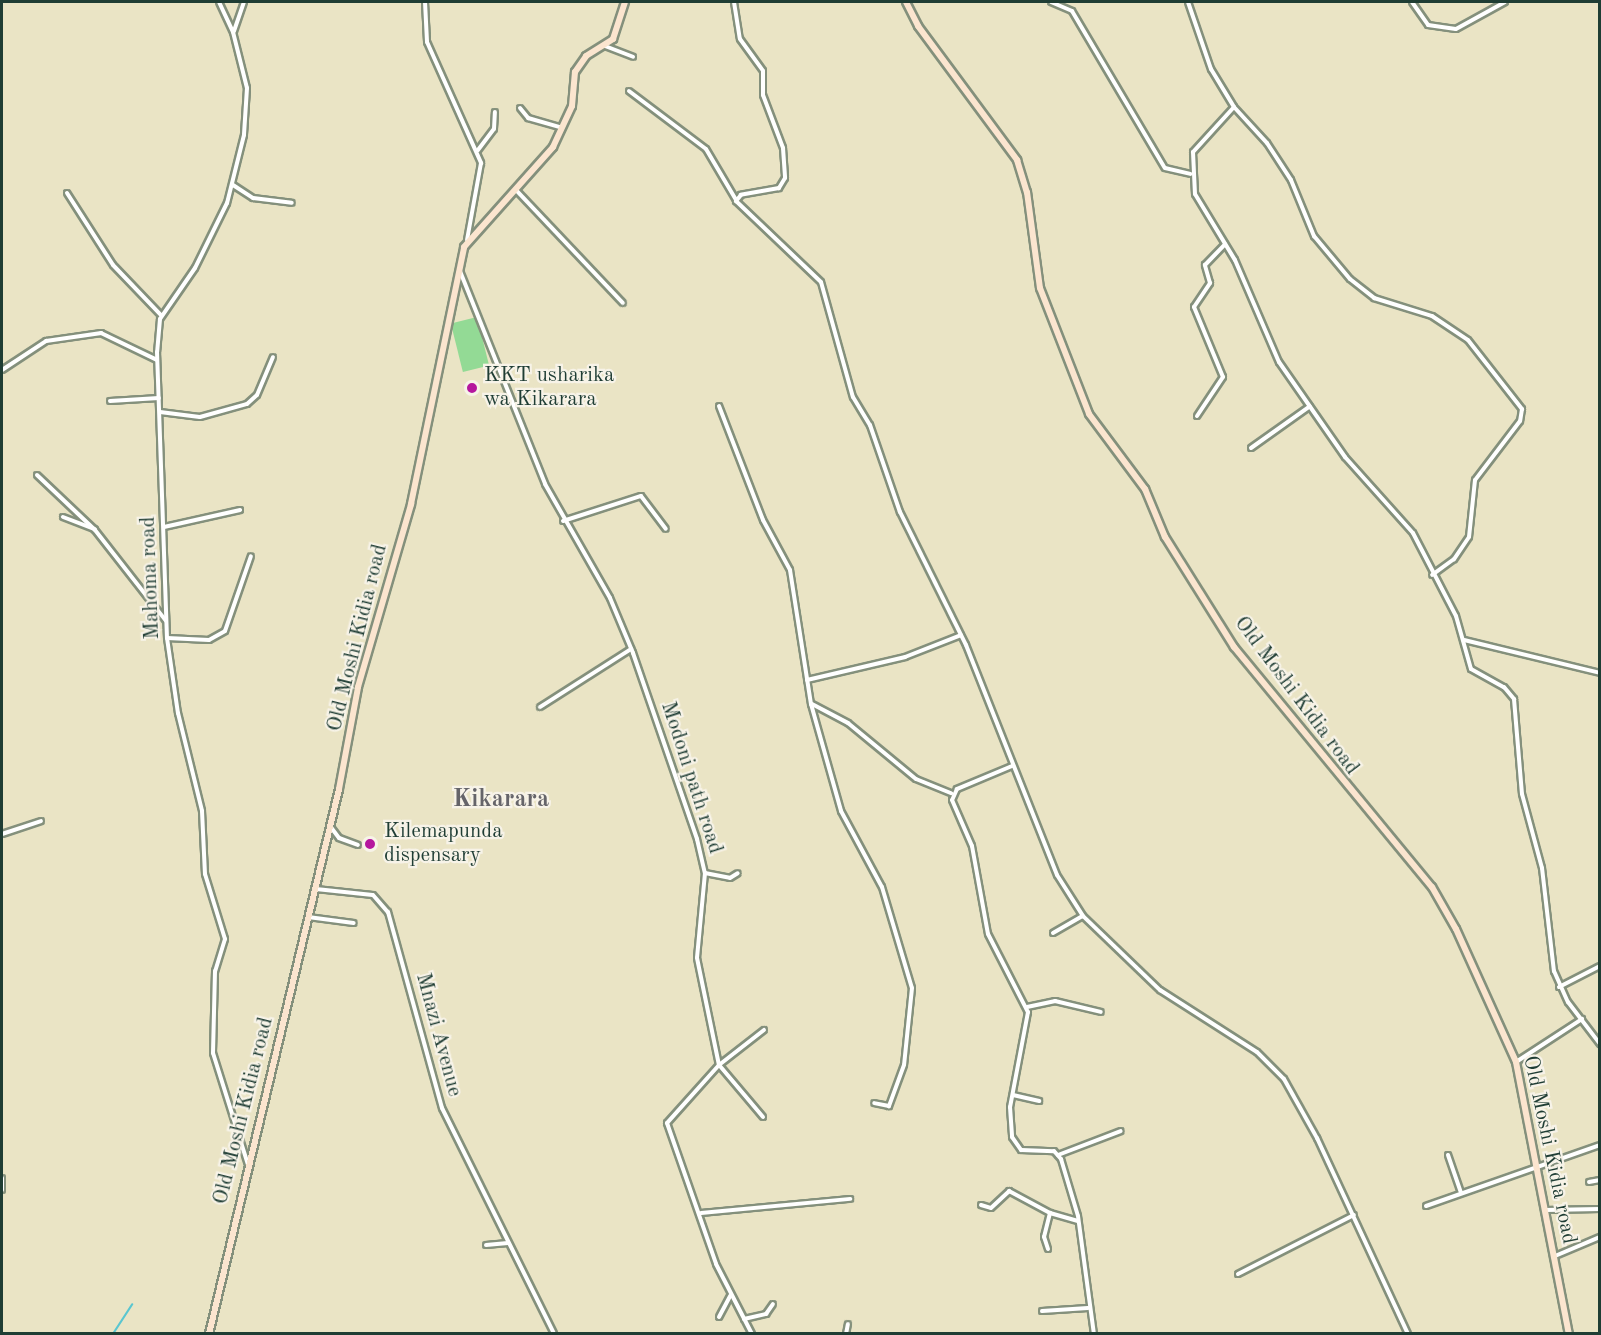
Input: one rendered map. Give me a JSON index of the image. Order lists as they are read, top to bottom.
{
  "streets": {
    "street": [
      "Mahoma road",
      "Old Moshi Kidia road",
      "Modoni path road",
      "Mnazi Avenue"
    ]
  },
  "crossings": [
    ["Mahoma road", "Old Moshi Kidia road"],
    ["Old Moshi Kidia road", "Modoni path road"],
    ["Old Moshi Kidia road", "Mnazi Avenue"]
  ],
  "districts": ["Kikarara"],
  "places": ["KKT usharika wa Kikarara", "Kilemapunda dispensary"]
}
